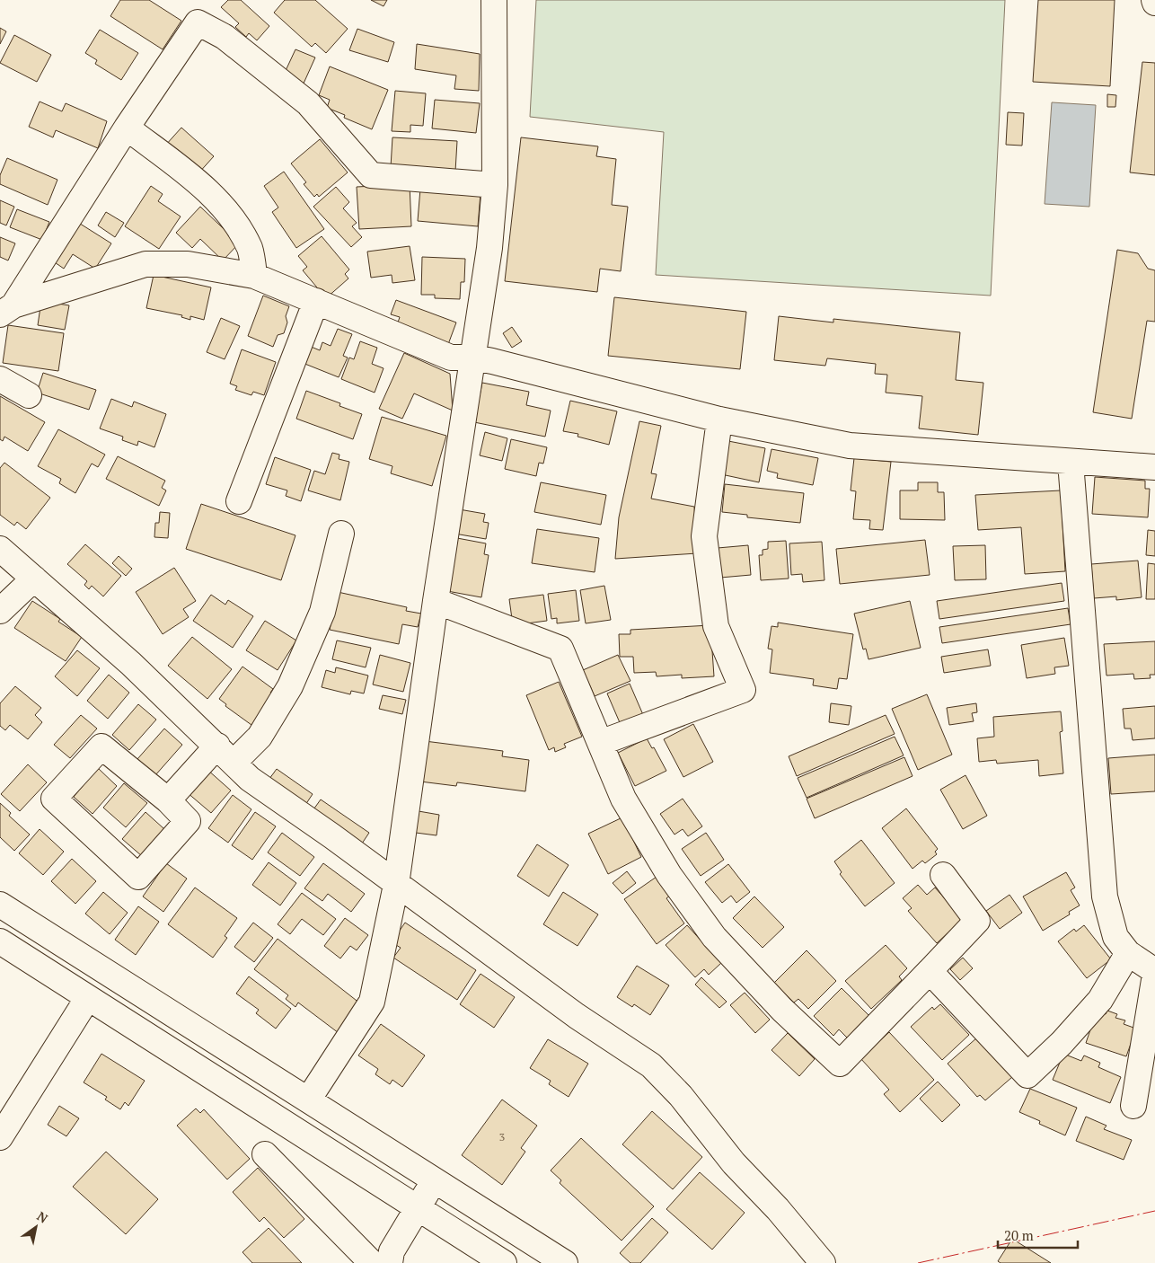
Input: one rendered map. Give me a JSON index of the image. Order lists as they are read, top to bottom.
{
  "house_numbers": ["3"],
  "scale_bar": "20 m",
  "north": "top right"
}
